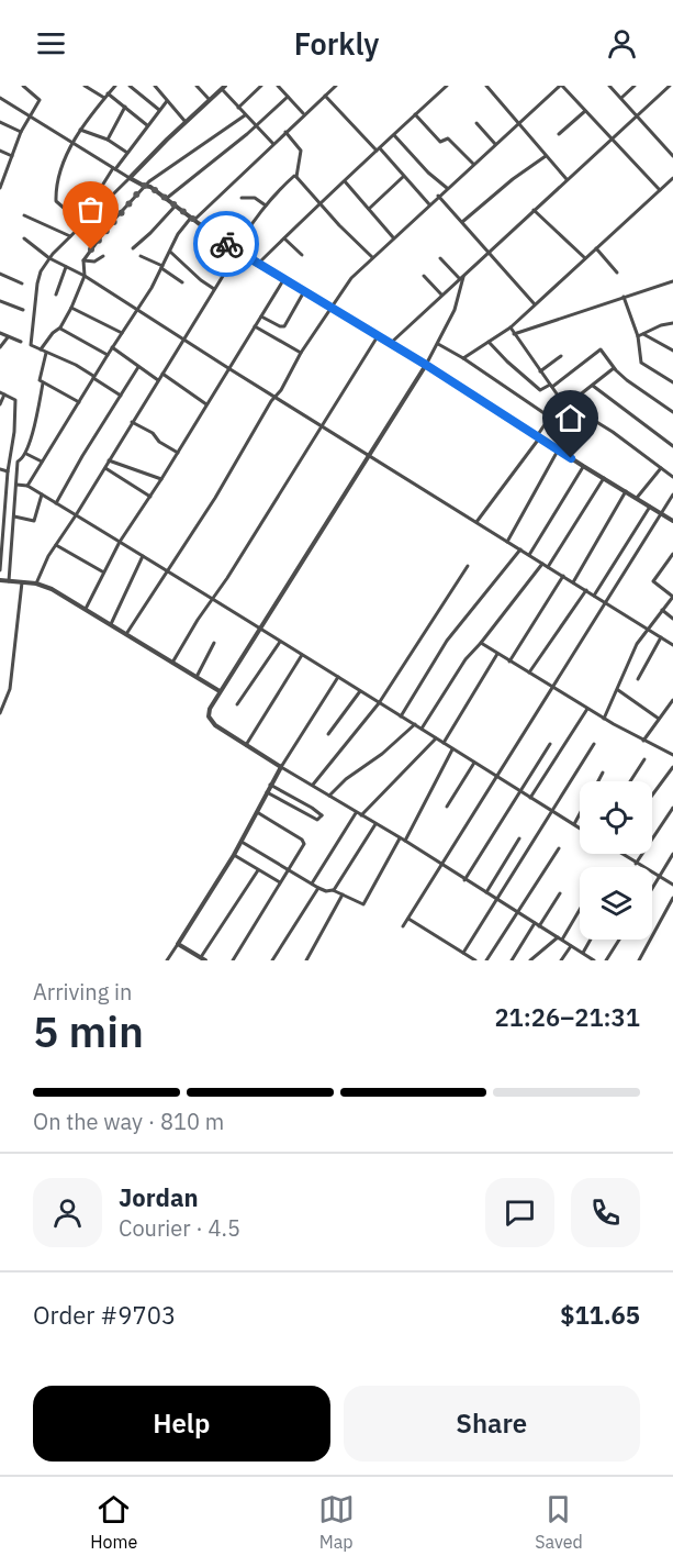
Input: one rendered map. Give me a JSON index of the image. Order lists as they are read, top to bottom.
{
  "page": {
    "header": "Forkly",
    "heading": ["5 min", "Arriving in", "21:26–21:31"],
    "panel": [
      "Jordan",
      "Courier · 4.5",
      "Order #9703",
      "$11.65"
    ],
    "bar": "On the way · 810 m",
    "buttons": ["Help", "Share"],
    "tabs": ["Home", "Map", "Saved"]
  }
}
